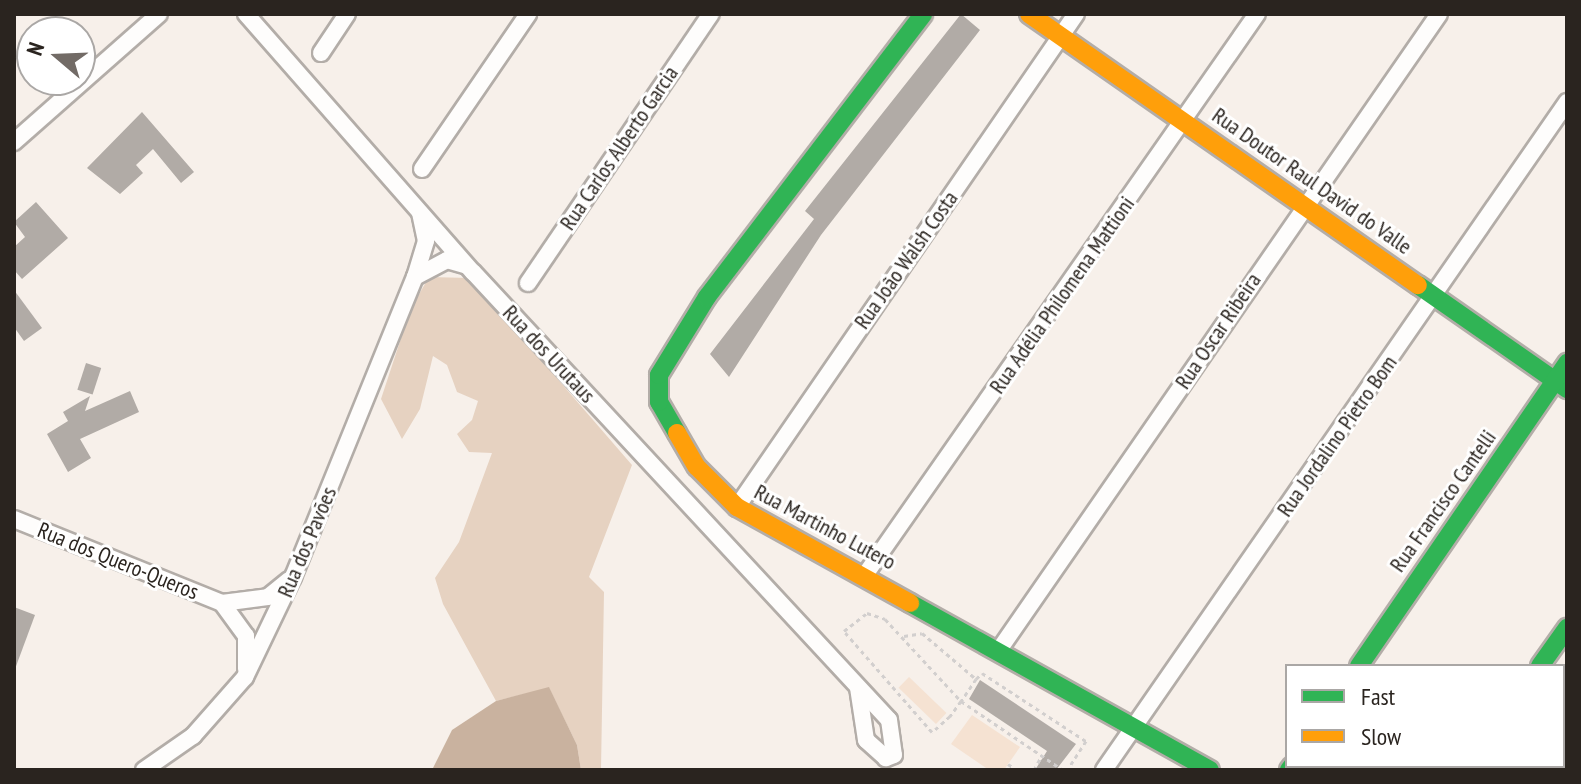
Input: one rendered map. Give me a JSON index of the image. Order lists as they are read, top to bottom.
{
  "streets": {
    "street": [
      "Rua Carlos Alberto Garcia",
      "Rua Doutor Raul David do Valle",
      "Rua João Walsh Costa",
      "Rua Adélia Philomena Mattioni",
      "Rua Oscar Ribeira",
      "Rua dos Urutaus",
      "Rua Jordalino Pietro Bom",
      "Rua Francisco Cantelli",
      "Rua Martinho Lutero",
      "Rua dos Pavões",
      "Rua dos Quero-Queros"
    ]
  },
  "crossings": [
    ["Rua Doutor Raul David do Valle", "Rua João Walsh Costa"],
    ["Rua Doutor Raul David do Valle", "Rua Adélia Philomena Mattioni"],
    ["Rua Doutor Raul David do Valle", "Rua Oscar Ribeira"],
    ["Rua Doutor Raul David do Valle", "Rua Jordalino Pietro Bom"],
    ["Rua Doutor Raul David do Valle", "Rua Francisco Cantelli"],
    ["Rua João Walsh Costa", "Rua Martinho Lutero"],
    ["Rua Adélia Philomena Mattioni", "Rua Martinho Lutero"],
    ["Rua Oscar Ribeira", "Rua Martinho Lutero"],
    ["Rua dos Urutaus", "Rua dos Pavões"],
    ["Rua Jordalino Pietro Bom", "Rua Martinho Lutero"],
    ["Rua dos Pavões", "Rua dos Quero-Queros"]
  ],
  "legend": ["Fast", "Slow"],
  "north": "left"
}
